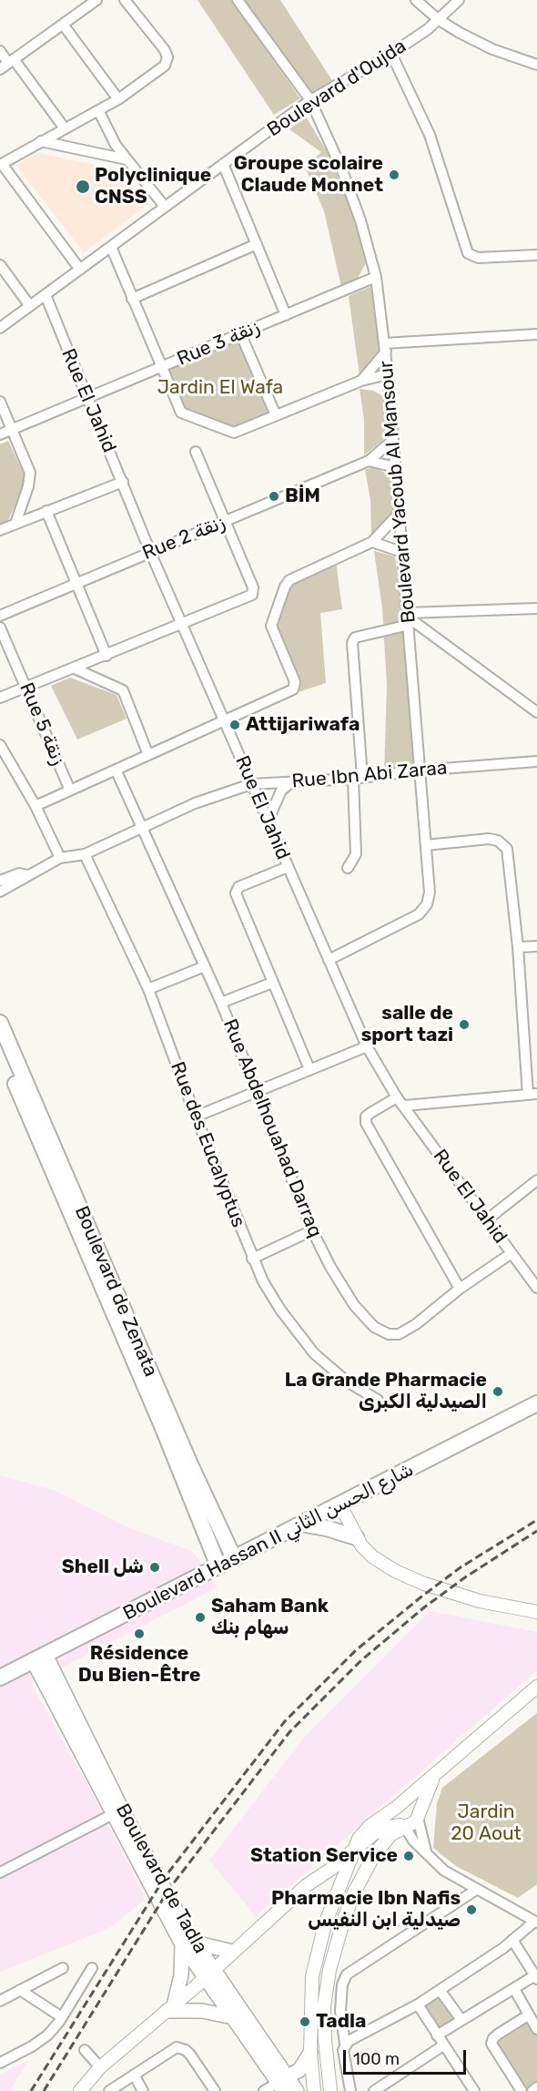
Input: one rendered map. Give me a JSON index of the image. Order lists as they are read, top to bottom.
{
  "streets": {
    "main road": ["Boulevard de Zenata", "Boulevard Hassan II شارع الحسن الثاني", "Boulevard de Tadla"],
    "street": [
      "Boulevard d'Oujda",
      "Rue 3 زنقة",
      "Rue El Jahid",
      "Boulevard Yacoub Al Mansour",
      "Rue 2 زنقة",
      "Rue 5 زنقة",
      "Rue Ibn Abi Zaraa",
      "Rue Abdelhouahad Darraq",
      "Rue des Eucalyptus"
    ]
  },
  "crossings": [
    ["Boulevard d'Oujda", "Rue El Jahid"],
    ["Boulevard d'Oujda", "Boulevard Yacoub Al Mansour"],
    ["Rue 3 زنقة", "Rue El Jahid"],
    ["Rue 3 زنقة", "Boulevard Yacoub Al Mansour"],
    ["Rue El Jahid", "Boulevard Yacoub Al Mansour"],
    ["Rue El Jahid", "Rue 2 زنقة"],
    ["Rue El Jahid", "Rue Ibn Abi Zaraa"],
    ["Rue El Jahid", "Rue Abdelhouahad Darraq"],
    ["Boulevard Yacoub Al Mansour", "Rue 2 زنقة"],
    ["Boulevard Yacoub Al Mansour", "Rue Ibn Abi Zaraa"],
    ["Rue Ibn Abi Zaraa", "Rue Abdelhouahad Darraq"],
    ["Rue Ibn Abi Zaraa", "Rue des Eucalyptus"],
    ["Boulevard de Zenata", "Boulevard Hassan II شارع الحسن الثاني"],
    ["Boulevard Hassan II شارع الحسن الثاني", "Boulevard de Tadla"]
  ],
  "parks": ["Jardin El Wafa", "Jardin 20 Aout"],
  "places": [
    "Groupe scolaire Claude Monnet",
    "Polyclinique CNSS",
    "BİM",
    "Attijariwafa",
    "salle de sport tazi",
    "La Grande Pharmacie الصيدلية الكبرى",
    "Shell شل",
    "Saham Bank سهام بنك",
    "Résidence Du Bien-Être",
    "Station Service",
    "Pharmacie Ibn Nafis صيدلية ابن النفيس",
    "Tadla"
  ],
  "scale_bar": "100 m"
}
